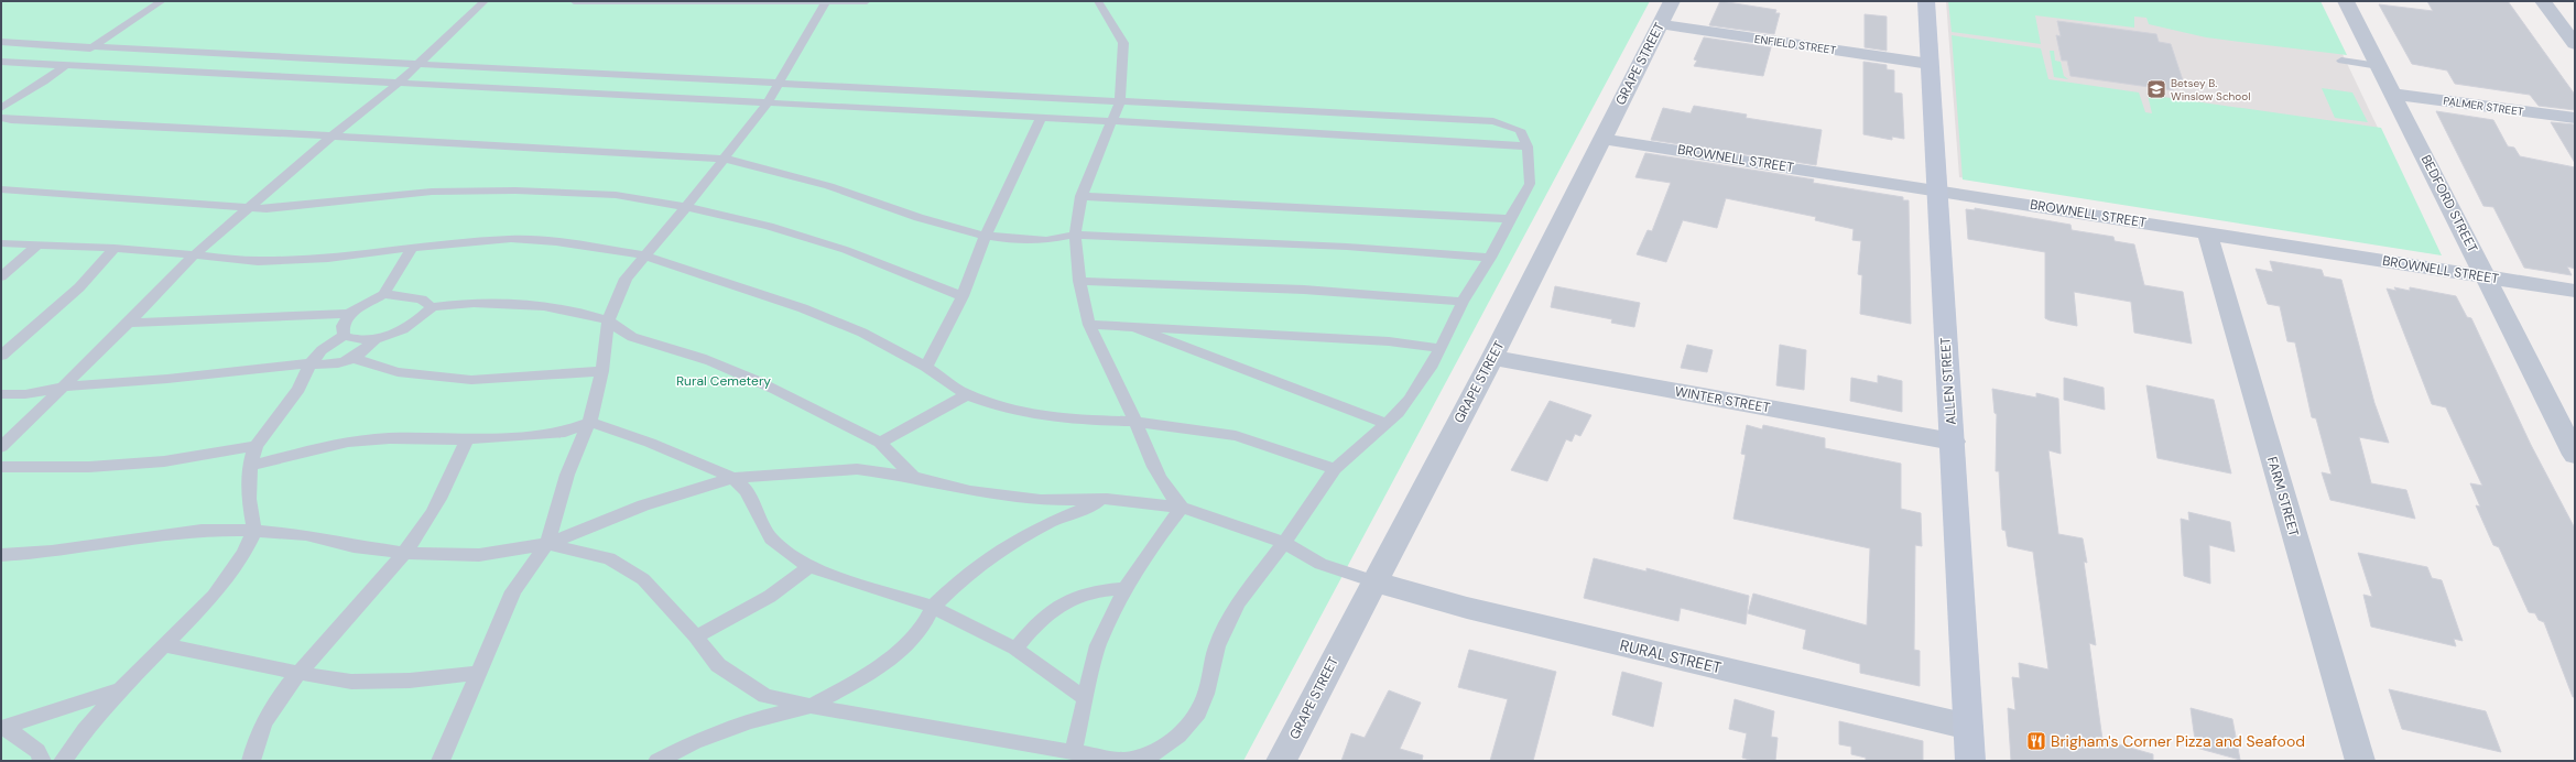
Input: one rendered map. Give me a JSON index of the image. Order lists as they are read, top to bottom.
{
  "streets": {
    "street": [
      "ENFIELD STREET",
      "GRAPE STREET",
      "PALMER STREET",
      "BROWNELL STREET",
      "BEDFORD STREET",
      "ALLEN STREET",
      "WINTER STREET",
      "FARM STREET",
      "RURAL STREET"
    ]
  },
  "crossings": [
    ["ENFIELD STREET", "GRAPE STREET"],
    ["ENFIELD STREET", "ALLEN STREET"],
    ["GRAPE STREET", "BROWNELL STREET"],
    ["GRAPE STREET", "WINTER STREET"],
    ["GRAPE STREET", "RURAL STREET"],
    ["PALMER STREET", "BEDFORD STREET"],
    ["BROWNELL STREET", "BEDFORD STREET"],
    ["BROWNELL STREET", "ALLEN STREET"],
    ["BROWNELL STREET", "FARM STREET"],
    ["ALLEN STREET", "WINTER STREET"],
    ["ALLEN STREET", "RURAL STREET"]
  ],
  "parks": ["Rural Cemetery"],
  "places": {
    "school or university": ["Betsey B. Winslow School"],
    "restaurant": ["Brigham's Corner Pizza and Seafood"]
  }
}
